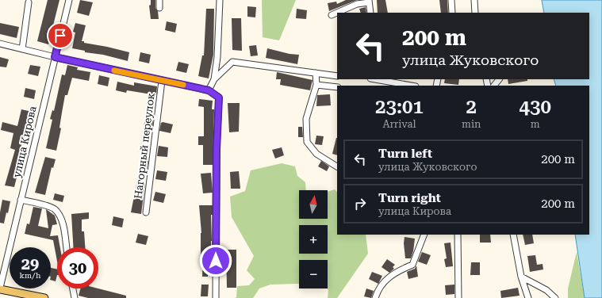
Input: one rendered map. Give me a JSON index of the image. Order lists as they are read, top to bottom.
{
  "streets": {
    "street": ["улица Кирова", "Нагорный переулок"]
  },
  "north": "top",
  "page": {
    "turn": ["200 m", "улица Жуковского"],
    "eta": [
      "23:01",
      "Arrival",
      "2",
      "min",
      "430",
      "m"
    ],
    "list": [
      {
        "name": "Turn left",
        "note": "улица Жуковского",
        "value": "200 m"
      },
      {
        "name": "Turn right",
        "note": "улица Кирова",
        "value": "200 m"
      }
    ],
    "map_buttons": ["+", "−"],
    "speed": "29 km/h",
    "limit": "30"
  }
}
